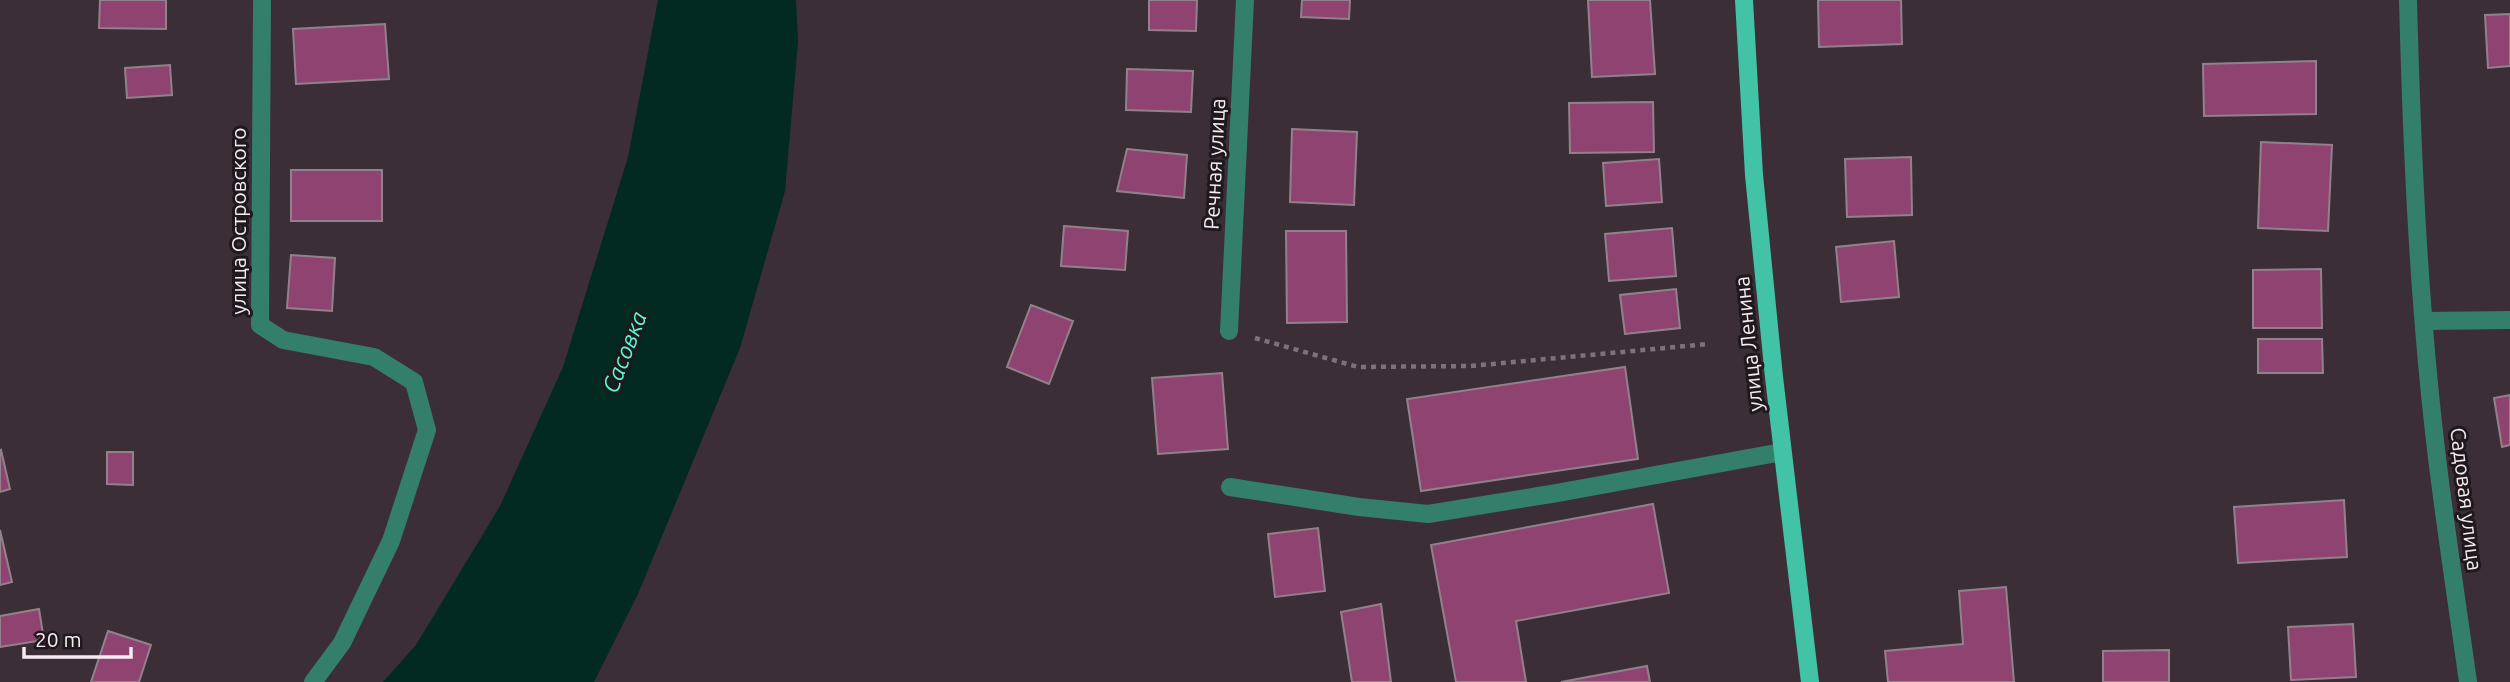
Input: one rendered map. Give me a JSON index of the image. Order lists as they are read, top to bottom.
{
  "streets": {
    "main road": ["улица Ленина"],
    "street": ["Речная улица", "улица Островского", "Садовая улица"]
  },
  "water": ["Сасовка"],
  "scale_bar": "20 m"
}
